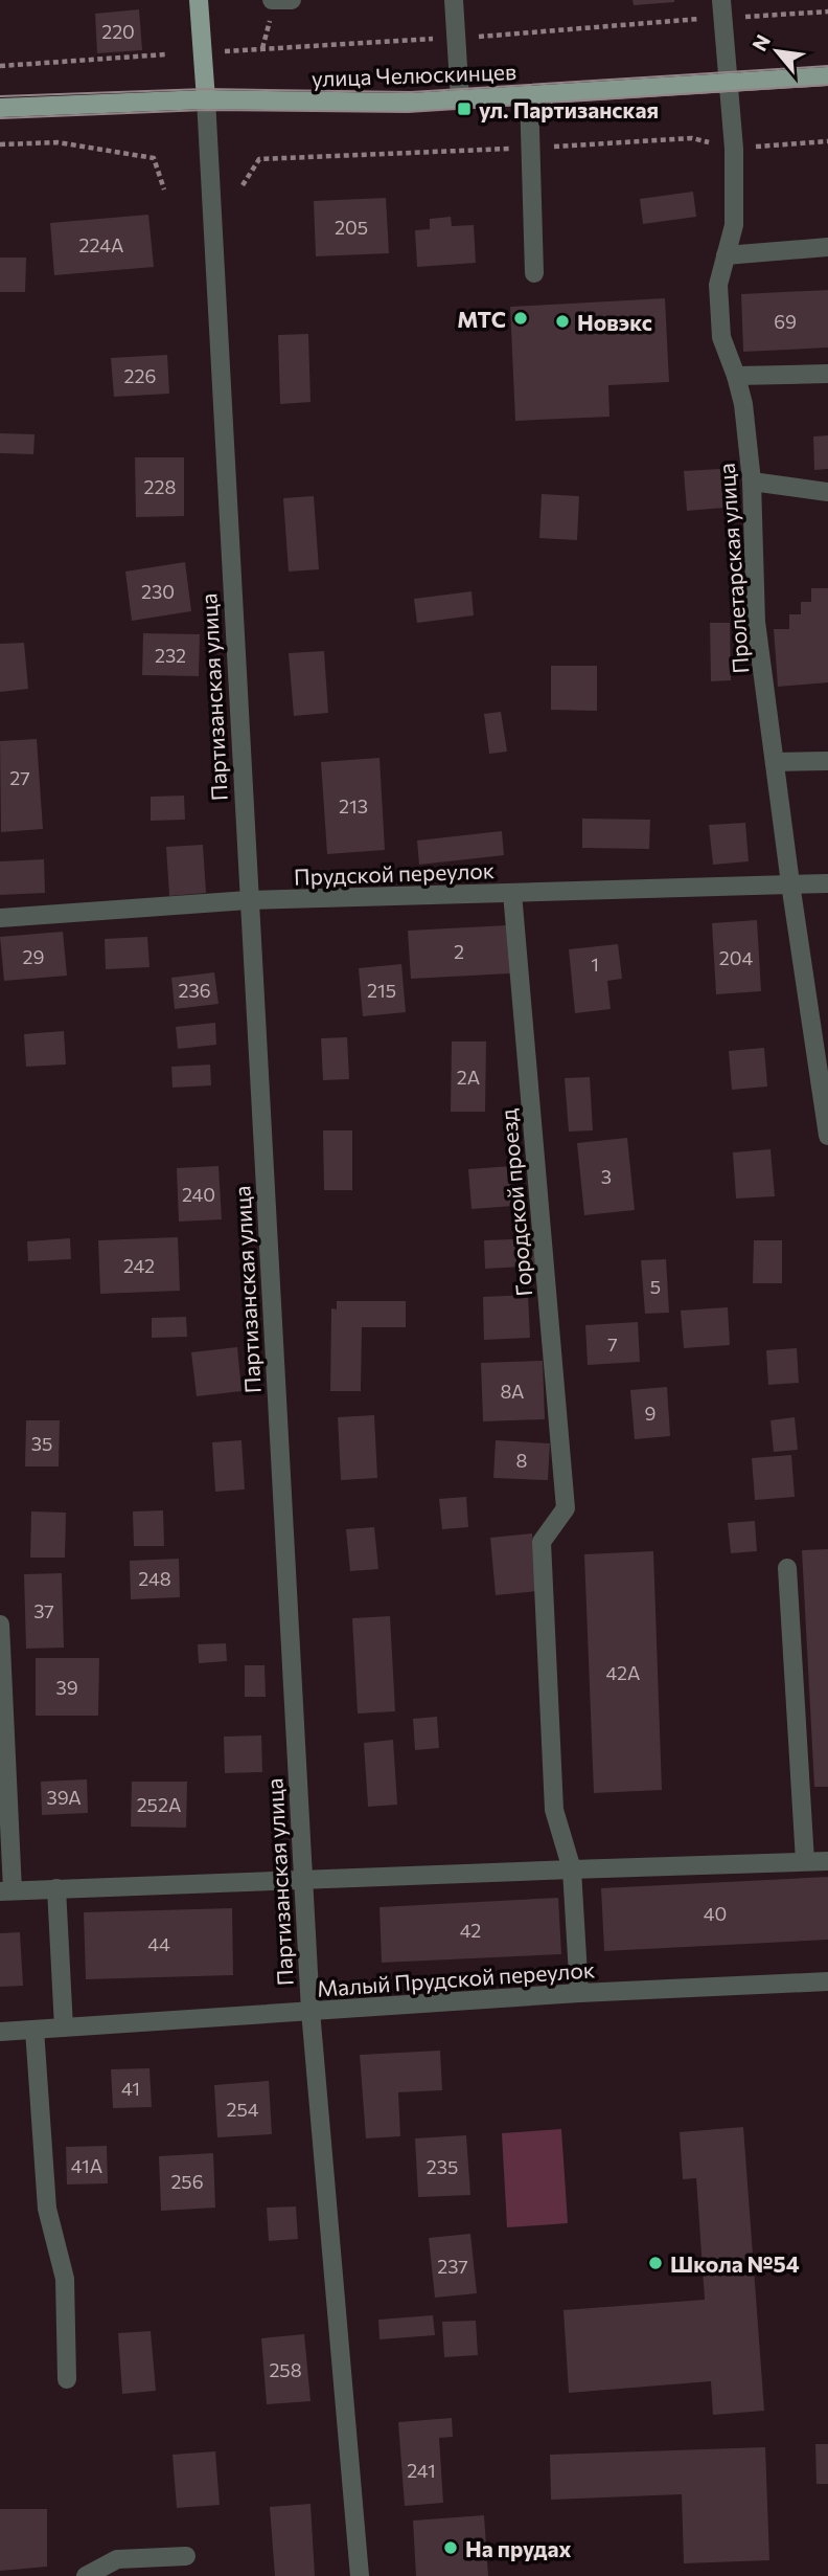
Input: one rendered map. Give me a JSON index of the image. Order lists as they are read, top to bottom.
{
  "streets": {
    "main road": ["улица Челюскинцев", "Партизанская улица"],
    "street": [
      "Пролетарская улица",
      "Прудской переулок",
      "Городской проезд",
      "Малый Прудской переулок"
    ]
  },
  "crossings": [
    ["улица Челюскинцев", "Пролетарская улица"],
    ["улица Челюскинцев", "Партизанская улица"],
    ["Пролетарская улица", "Прудской переулок"],
    ["Партизанская улица", "Прудской переулок"],
    ["Партизанская улица", "Малый Прудской переулок"],
    ["Прудской переулок", "Городской проезд"]
  ],
  "places": {
    "transit": ["ул. Партизанская"],
    "other": [
      "МТС",
      "Новэкс",
      "Школа №54",
      "На прудах"
    ]
  },
  "house_numbers": [
    "220",
    "205",
    "224А",
    "69",
    "226",
    "228",
    "230",
    "232",
    "27",
    "213",
    "2",
    "29",
    "204",
    "1",
    "236",
    "215",
    "2А",
    "3",
    "240",
    "242",
    "5",
    "7",
    "8А",
    "9",
    "35",
    "8",
    "248",
    "37",
    "42А",
    "39",
    "39А",
    "252А",
    "40",
    "42",
    "44",
    "41",
    "254",
    "41А",
    "235",
    "256",
    "237",
    "258",
    "241"
  ],
  "north": "top left"
}
